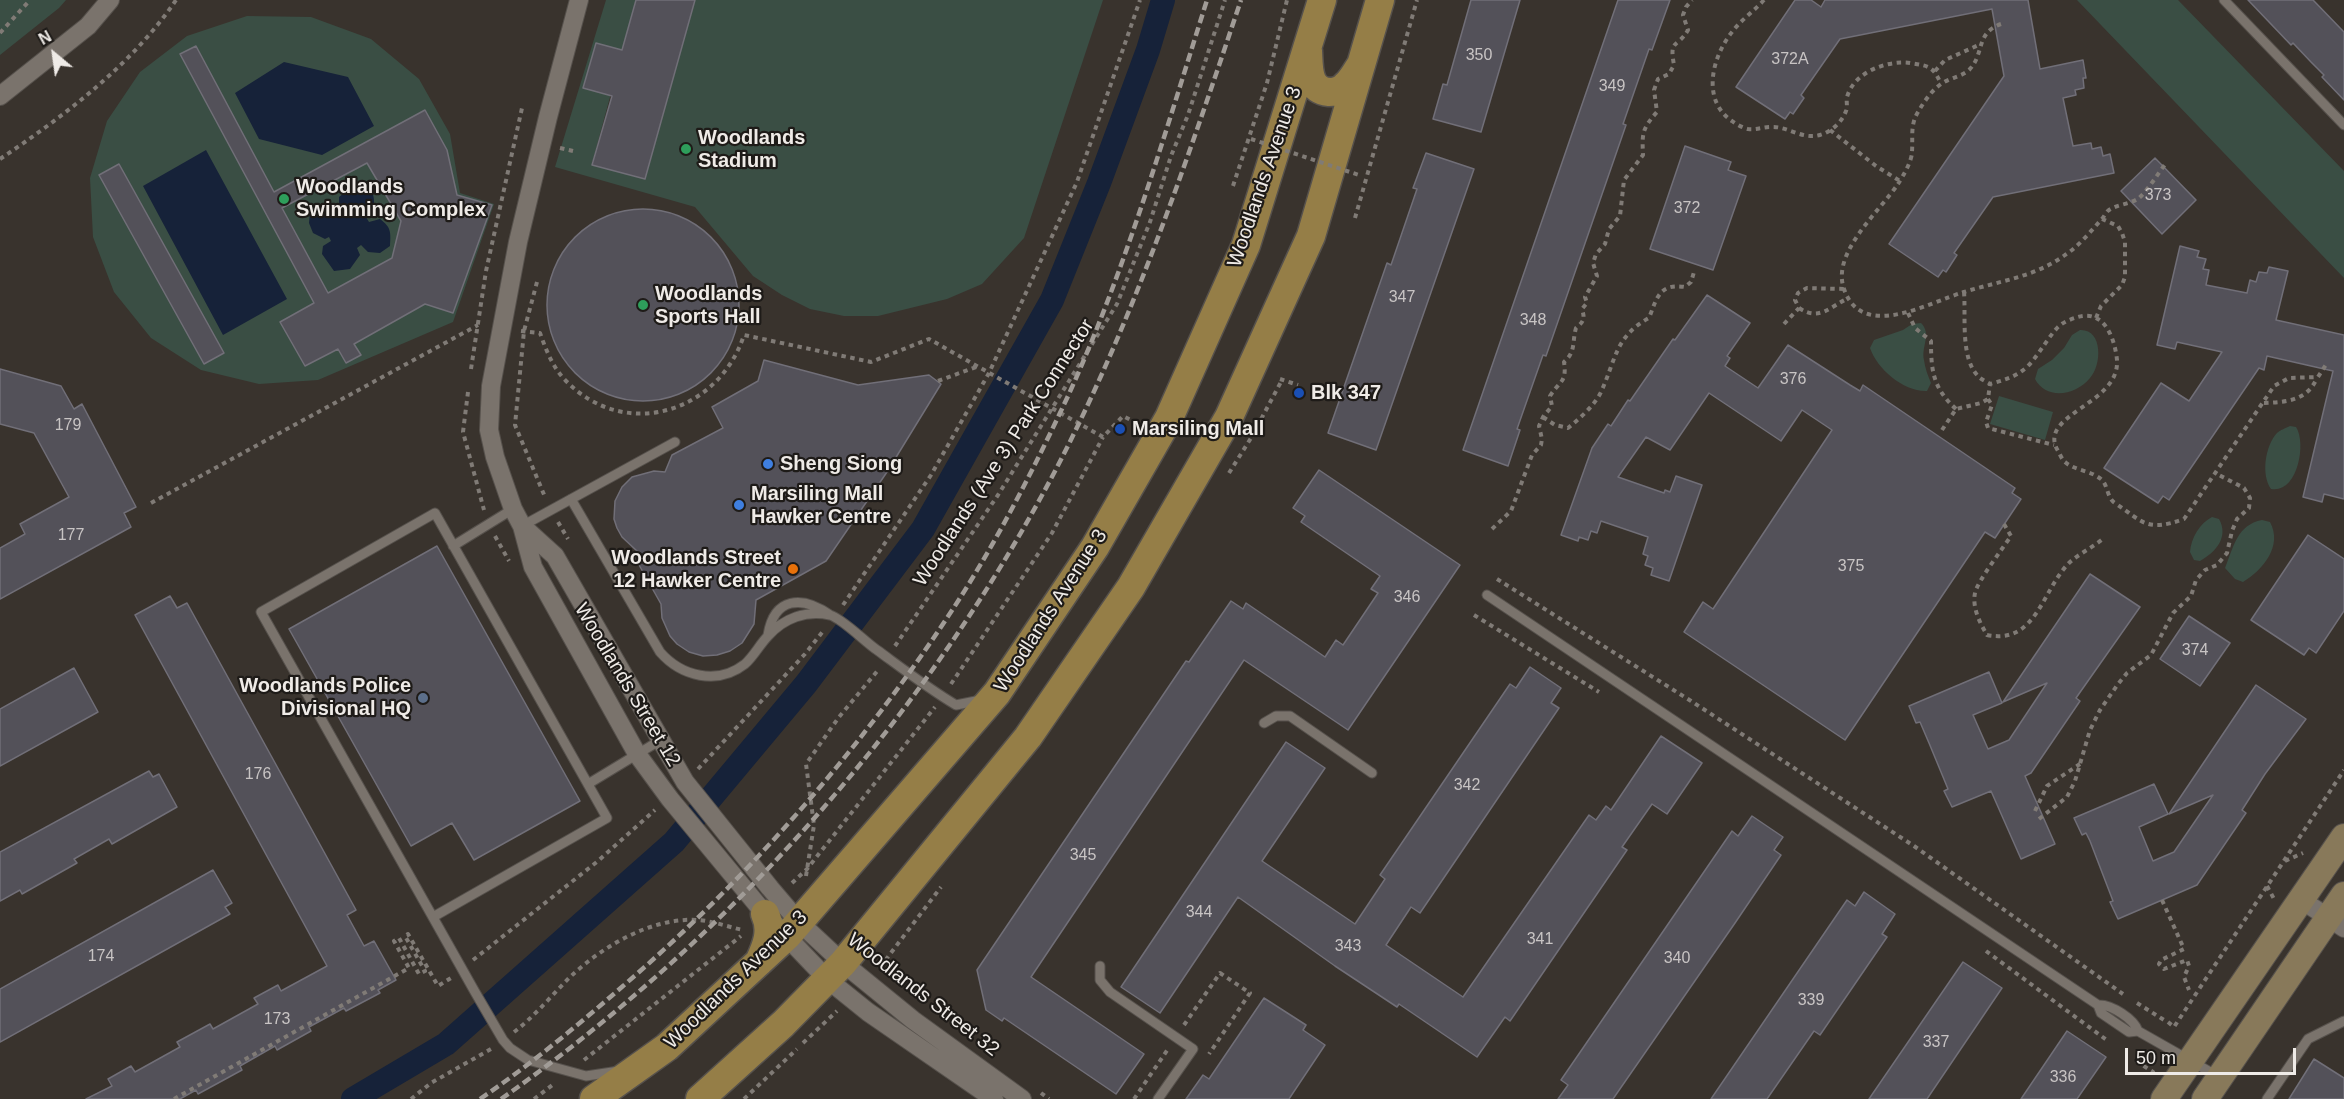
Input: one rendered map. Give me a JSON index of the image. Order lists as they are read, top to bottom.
{
  "streets": {
    "main road": ["Woodlands Avenue 3"],
    "street": ["Woodlands Street 12", "Woodlands Street 32"],
    "path": ["Woodlands (Ave 3) Park Connector"]
  },
  "crossings": [
    ["Woodlands Avenue 3", "Woodlands Street 12"],
    ["Woodlands Avenue 3", "Woodlands Street 32"],
    ["Woodlands Street 12", "Woodlands Street 32"]
  ],
  "places": [
    "Woodlands Stadium",
    "Woodlands Swimming Complex",
    "Woodlands Sports Hall",
    "Blk 347",
    "Marsiling Mall",
    "Sheng Siong",
    "Marsiling Mall Hawker Centre",
    "Woodlands Street 12 Hawker Centre",
    "Woodlands Police Divisional HQ"
  ],
  "house_numbers": [
    "350",
    "372A",
    "349",
    "373",
    "372",
    "347",
    "348",
    "376",
    "179",
    "177",
    "375",
    "346",
    "374",
    "176",
    "342",
    "345",
    "344",
    "341",
    "343",
    "174",
    "340",
    "339",
    "173",
    "337",
    "336"
  ],
  "scale_bar": "50 m",
  "north": "top left"
}
